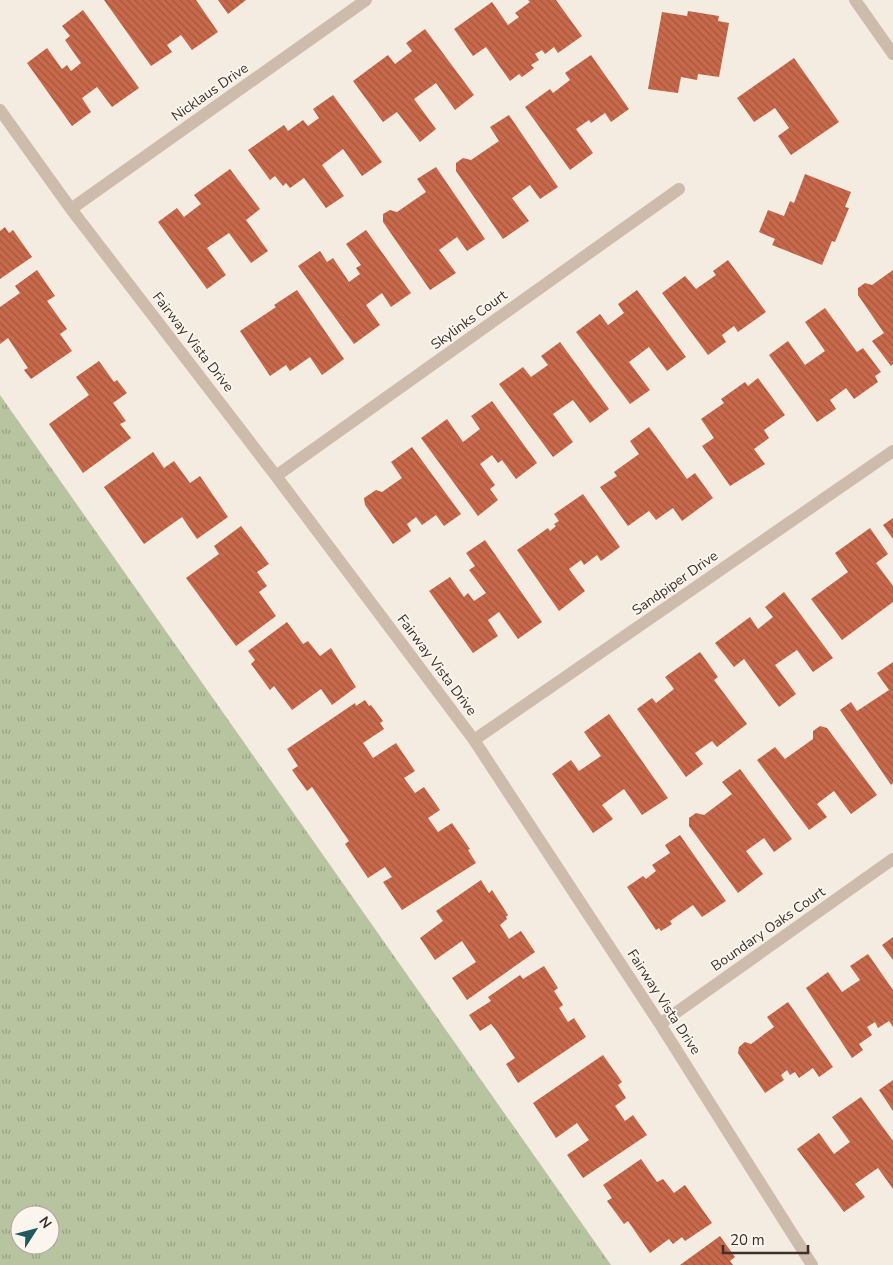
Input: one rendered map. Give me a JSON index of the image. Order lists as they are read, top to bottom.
{
  "streets": {
    "street": [
      "Nicklaus Drive",
      "Skylinks Court",
      "Fairway Vista Drive",
      "Sandpiper Drive",
      "Boundary Oaks Court"
    ]
  },
  "crossings": [
    ["Nicklaus Drive", "Fairway Vista Drive"],
    ["Skylinks Court", "Fairway Vista Drive"],
    ["Fairway Vista Drive", "Sandpiper Drive"],
    ["Fairway Vista Drive", "Boundary Oaks Court"]
  ],
  "scale_bar": "20 m",
  "north": "top right"
}
